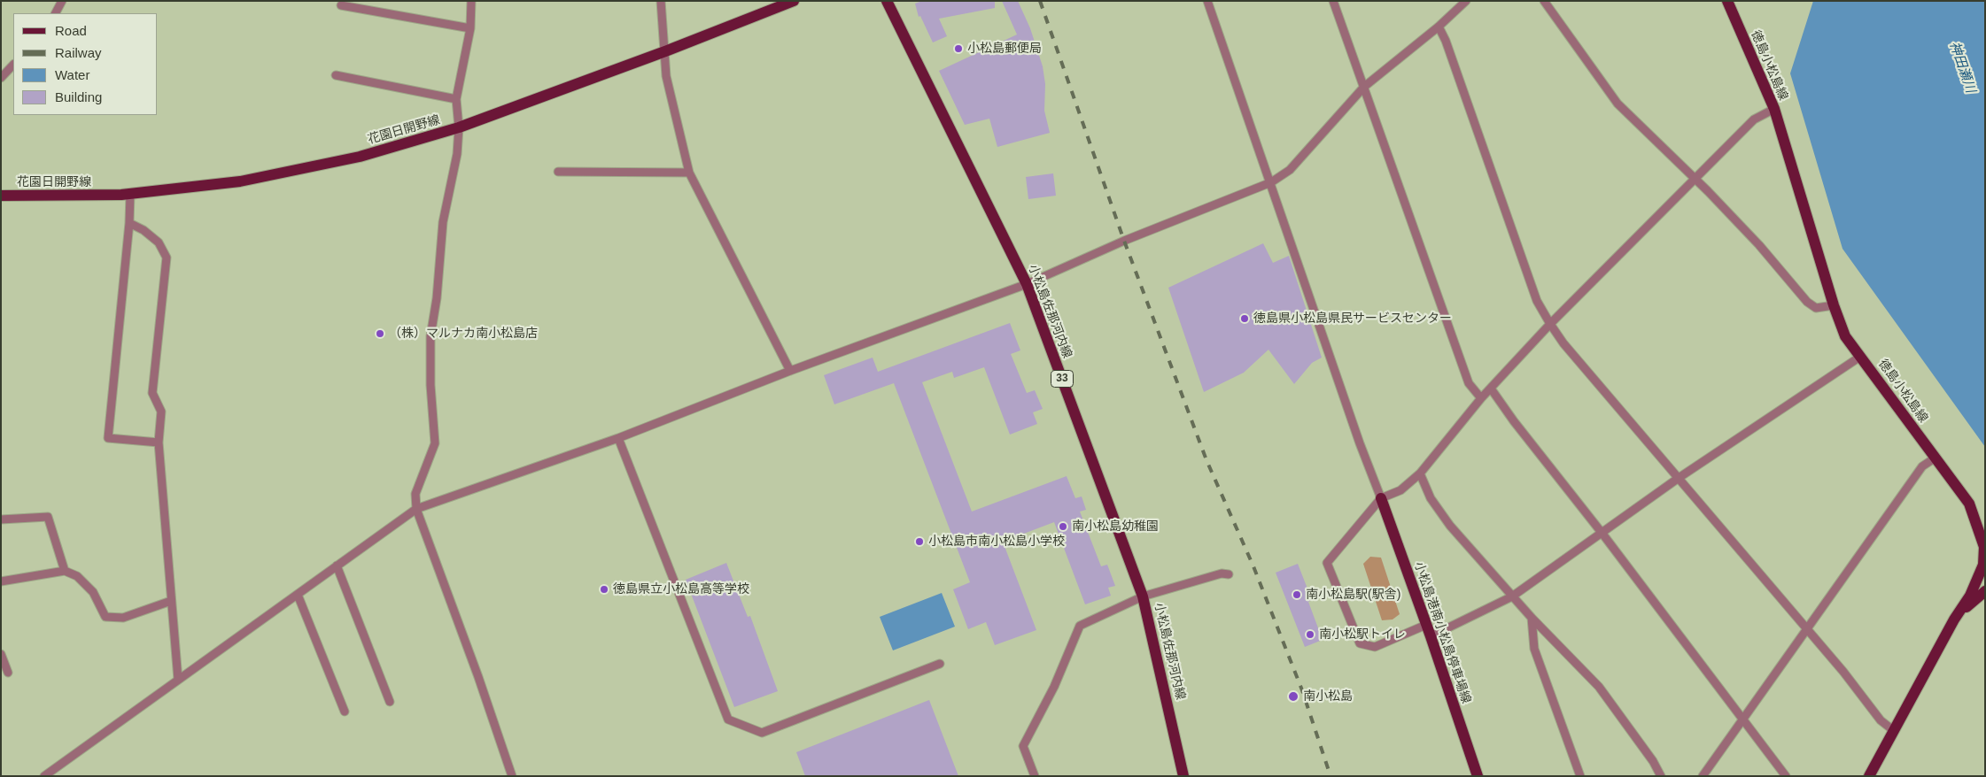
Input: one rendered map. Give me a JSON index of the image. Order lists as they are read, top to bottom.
{
  "streets": {
    "main road": [
      "徳島小松島線",
      "花園日開野線",
      "小松島佐那河内線",
      "33",
      "小松島港南小松島停車場線"
    ]
  },
  "water": ["神田瀬川"],
  "places": [
    "小松島郵便局",
    "徳島県小松島県民サービスセンター",
    "（株）マルナカ南小松島店",
    "南小松島幼稚園",
    "小松島市南小松島小学校",
    "徳島県立小松島高等学校",
    "南小松島駅(駅舎)",
    "南小松駅トイレ",
    "南小松島"
  ],
  "legend": [
    "Road",
    "Railway",
    "Water",
    "Building"
  ]
}
